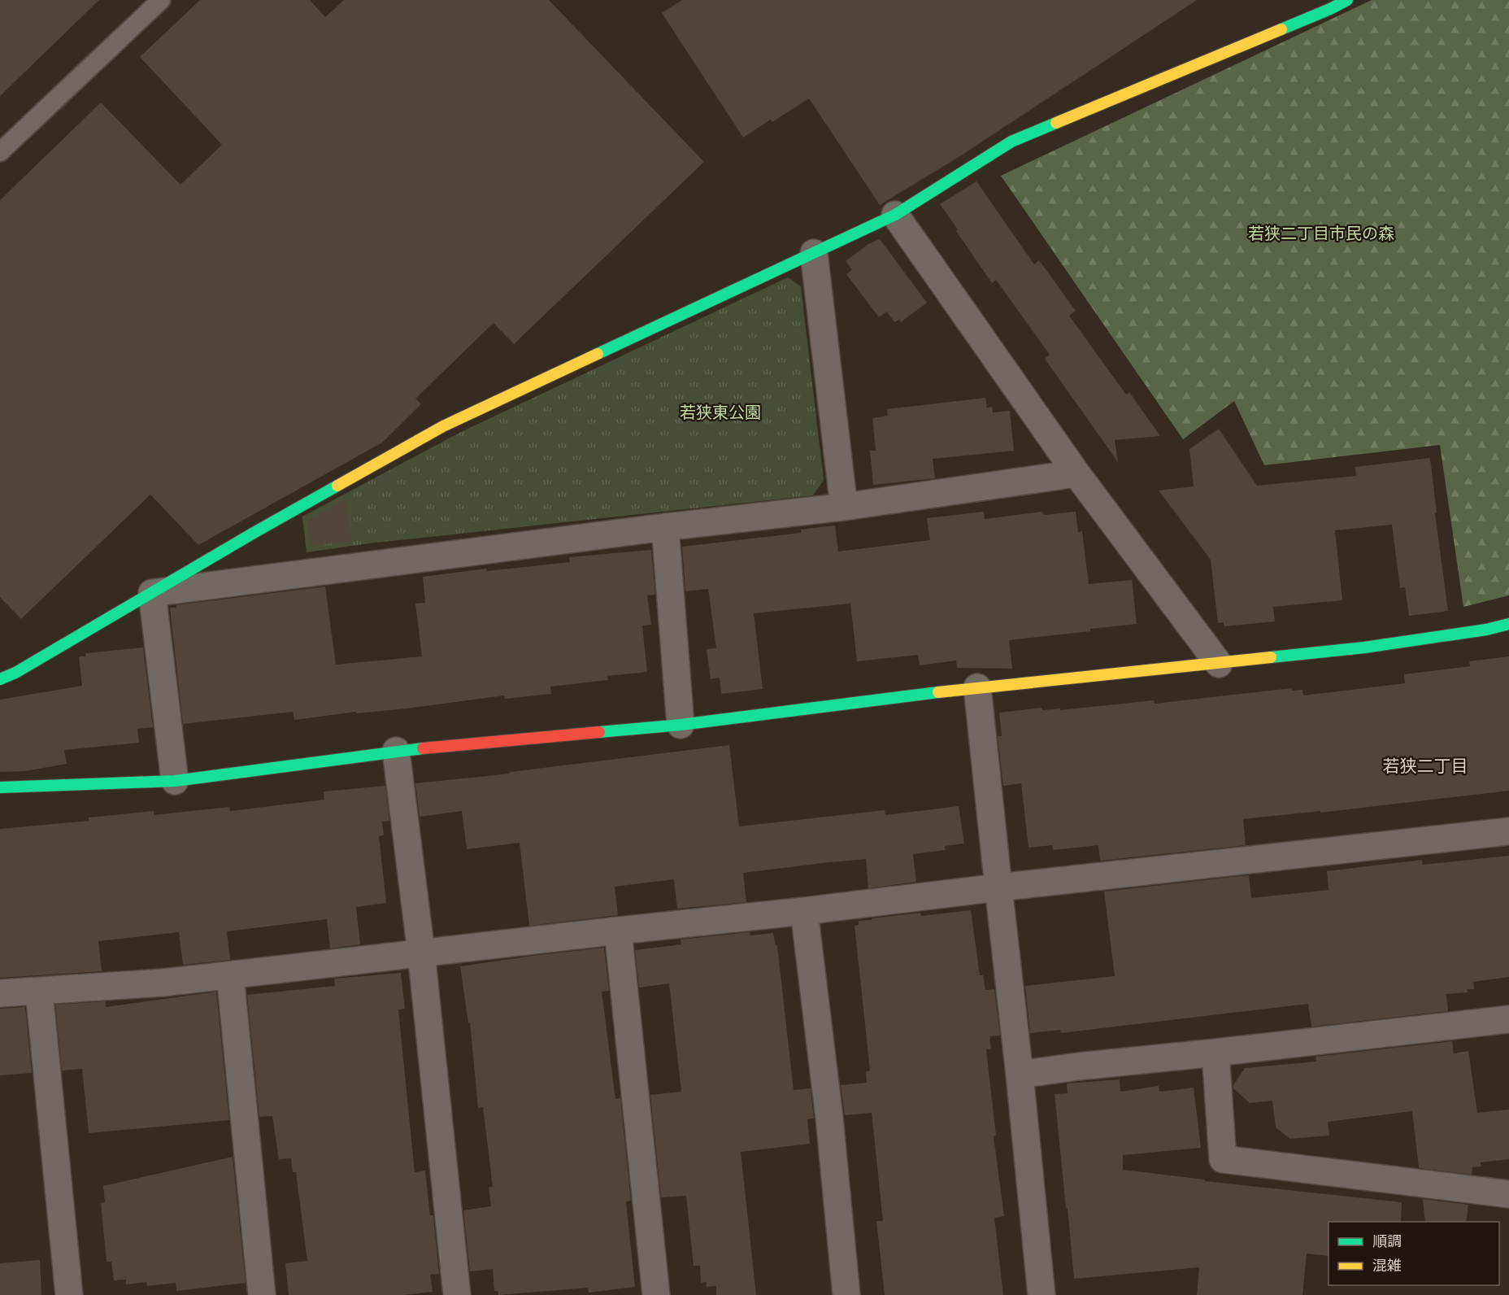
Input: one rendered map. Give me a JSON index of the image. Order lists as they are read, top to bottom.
{
  "districts": ["若狭二丁目"],
  "parks": ["若狭二丁目市民の森", "若狭東公園"],
  "legend": ["順調", "混雑"]
}
